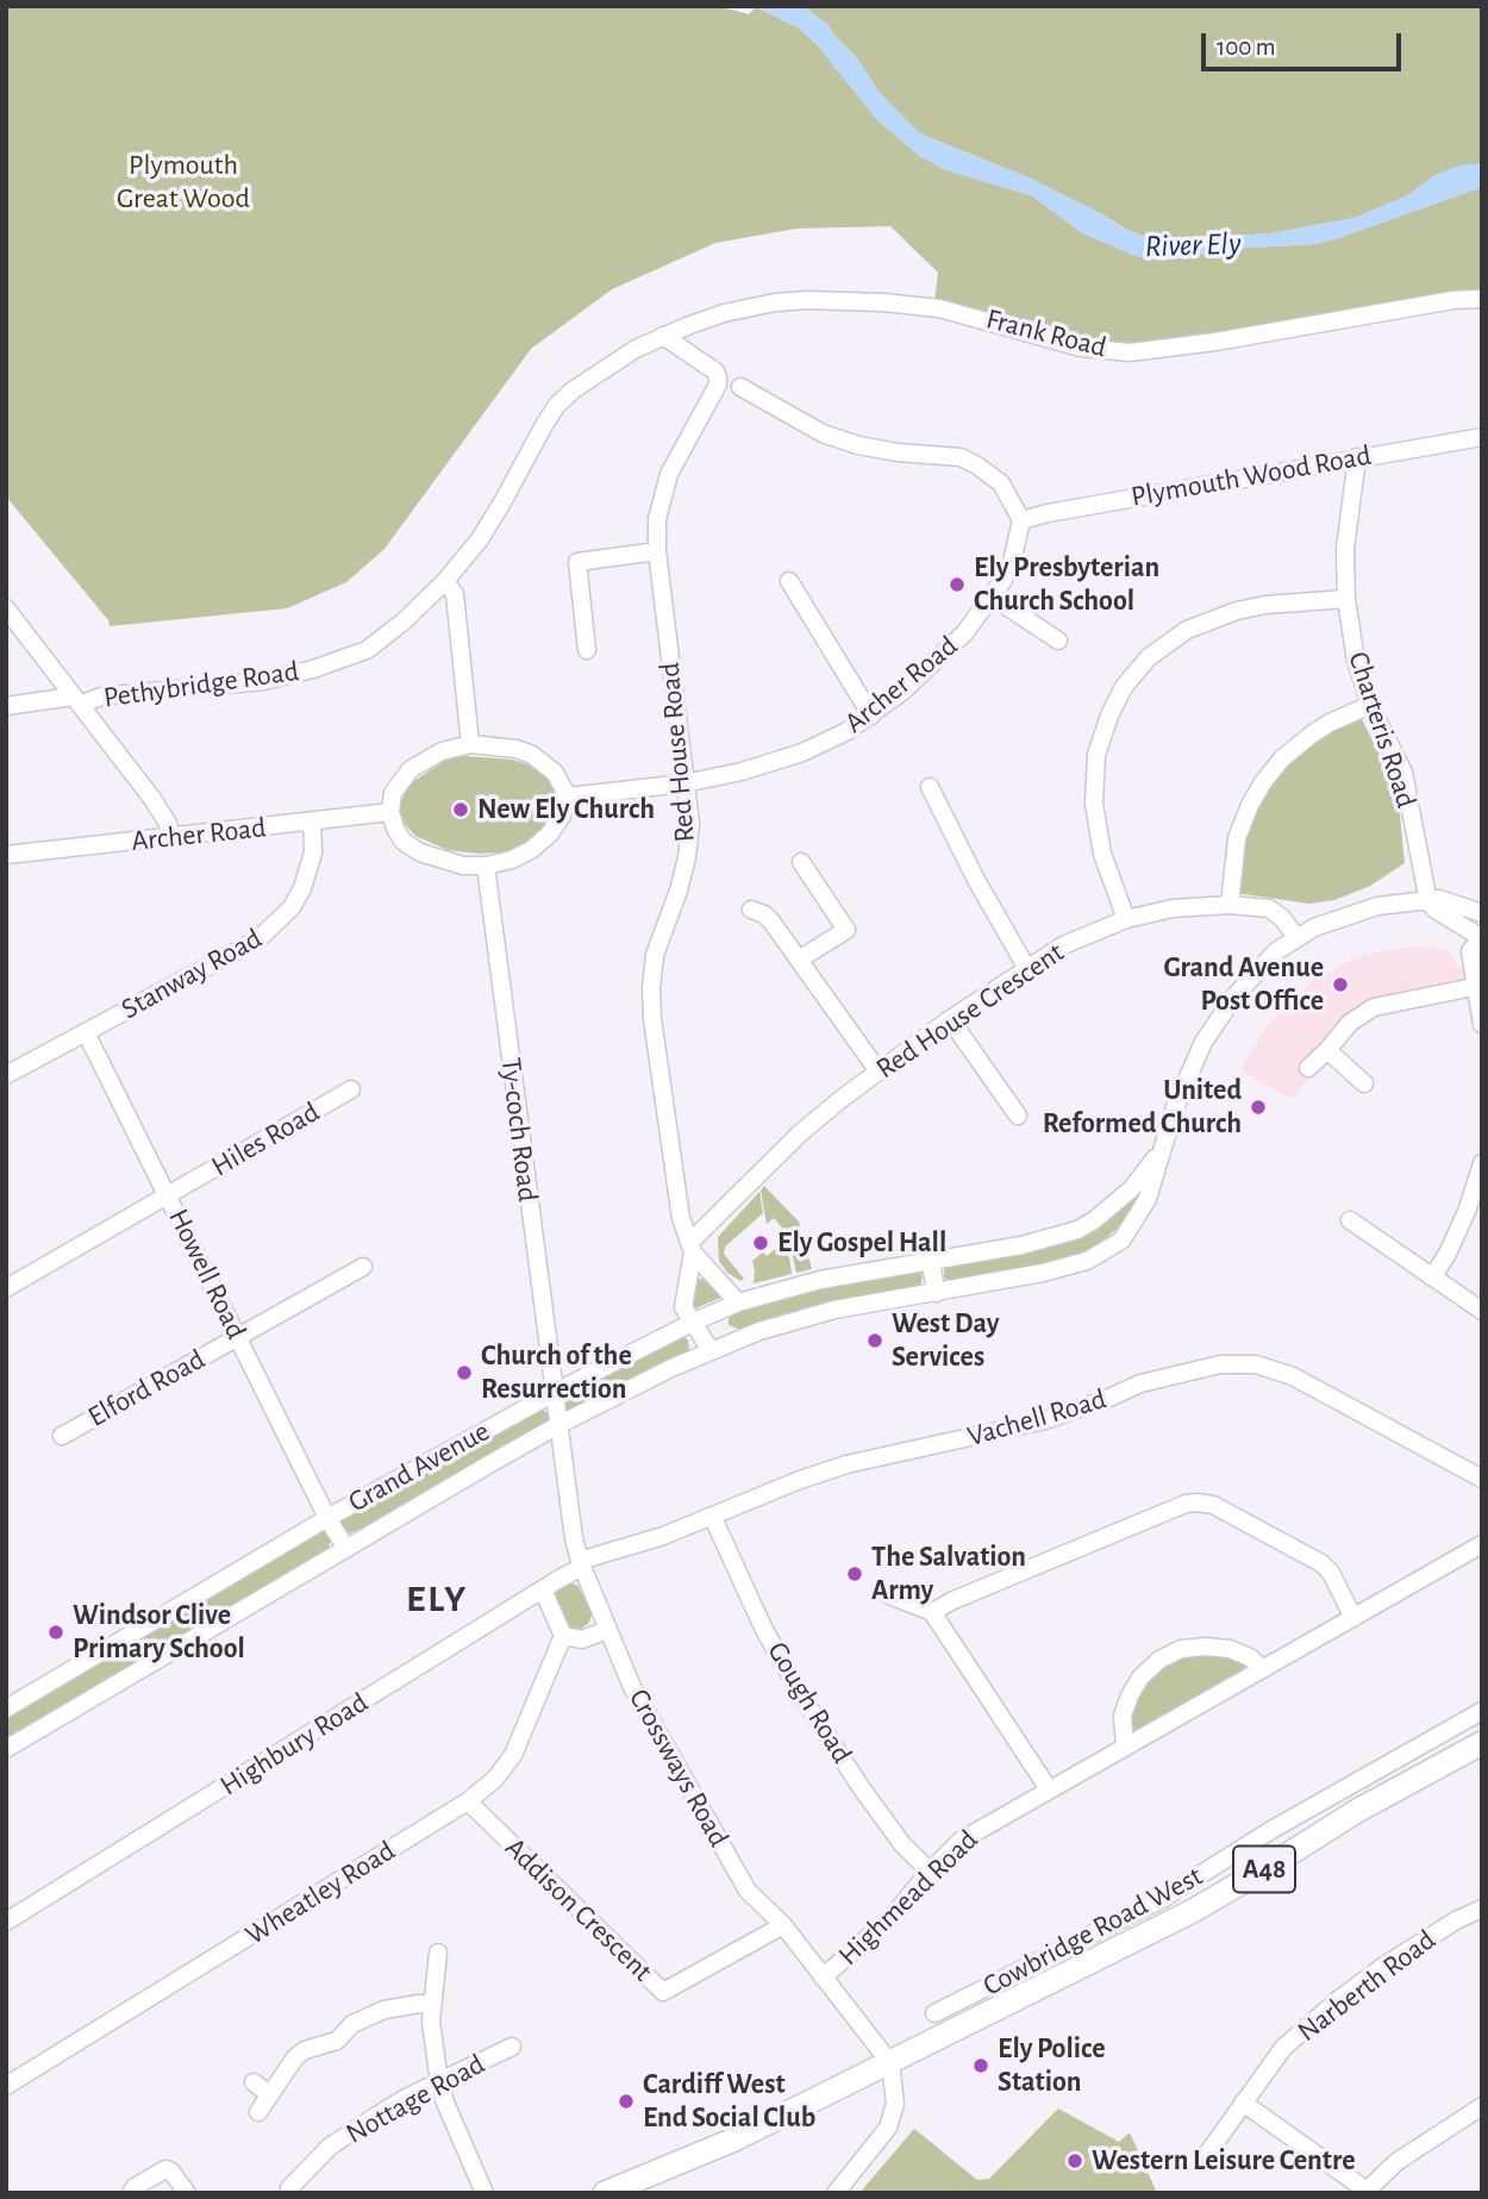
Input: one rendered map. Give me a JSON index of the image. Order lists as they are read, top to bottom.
{
  "streets": {
    "highway": ["A48", "Cowbridge Road West"],
    "street": [
      "Frank Road",
      "Plymouth Wood Road",
      "Pethybridge Road",
      "Archer Road",
      "Charteris Road",
      "Red House Road",
      "Stanway Road",
      "Red House Crescent",
      "Ty-coch Road",
      "Hiles Road",
      "Howell Road",
      "Elford Road",
      "Vachell Road",
      "Grand Avenue",
      "Gough Road",
      "Highbury Road",
      "Crossways Road",
      "Wheatley Road",
      "Highmead Road",
      "Addison Crescent",
      "Narberth Road",
      "Nottage Road"
    ]
  },
  "crossings": [
    ["Frank Road", "Pethybridge Road"],
    ["Frank Road", "Red House Road"],
    ["Plymouth Wood Road", "Archer Road"],
    ["Plymouth Wood Road", "Charteris Road"],
    ["Pethybridge Road", "Red House Road"],
    ["Archer Road", "Red House Road"],
    ["Archer Road", "Stanway Road"],
    ["Archer Road", "Ty-coch Road"],
    ["Charteris Road", "Grand Avenue"],
    ["Red House Road", "Red House Crescent"],
    ["Red House Road", "Grand Avenue"],
    ["Stanway Road", "Howell Road"],
    ["Red House Crescent", "Grand Avenue"],
    ["Ty-coch Road", "Grand Avenue"],
    ["Hiles Road", "Howell Road"],
    ["Howell Road", "Elford Road"],
    ["Howell Road", "Grand Avenue"],
    ["Vachell Road", "Gough Road"],
    ["Vachell Road", "Highbury Road"],
    ["Vachell Road", "Crossways Road"],
    ["Grand Avenue", "Crossways Road"],
    ["Gough Road", "Highmead Road"],
    ["Highbury Road", "Crossways Road"],
    ["Crossways Road", "Highmead Road"],
    ["Crossways Road", "Addison Crescent"],
    ["Crossways Road", "Cowbridge Road West"],
    ["Wheatley Road", "Addison Crescent"]
  ],
  "districts": ["ELY"],
  "water": ["River Ely"],
  "parks": ["Plymouth Great Wood"],
  "places": [
    "Ely Presbyterian Church School",
    "New Ely Church",
    "Grand Avenue Post Office",
    "United Reformed Church",
    "Ely Gospel Hall",
    "West Day Services",
    "Church of the Resurrection",
    "The Salvation Army",
    "Windsor Clive Primary School",
    "Ely Police Station",
    "Cardiff West End Social Club",
    "Western Leisure Centre"
  ],
  "scale_bar": "100 m"
}
